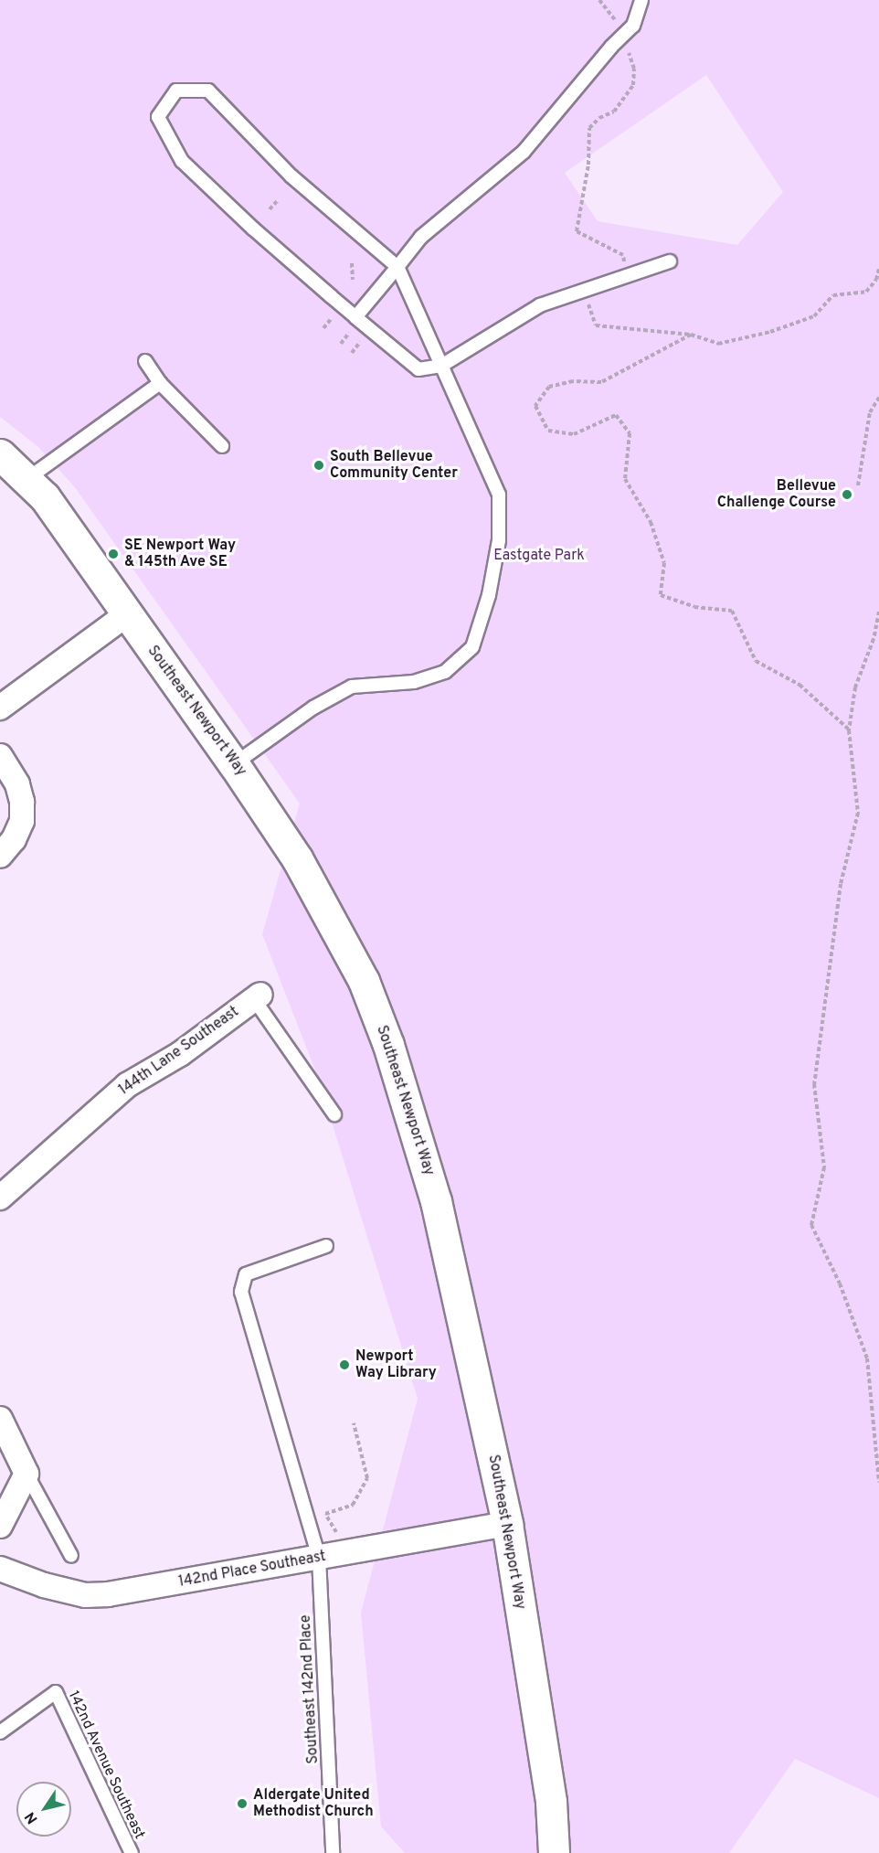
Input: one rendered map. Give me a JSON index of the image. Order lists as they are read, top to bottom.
{
  "streets": {
    "main road": ["Southeast Newport Way"],
    "street": ["144th Lane Southeast", "142nd Place Southeast"],
    "lane": ["Southeast 142nd Place", "142nd Avenue Southeast"]
  },
  "crossings": [
    ["Southeast Newport Way", "142nd Place Southeast"],
    ["142nd Place Southeast", "Southeast 142nd Place"]
  ],
  "parks": ["Eastgate Park"],
  "places": [
    "South Bellevue Community Center",
    "Bellevue Challenge Course",
    "SE Newport Way & 145th Ave SE",
    "Newport Way Library",
    "Aldergate United Methodist Church"
  ],
  "north": "bottom left"
}
